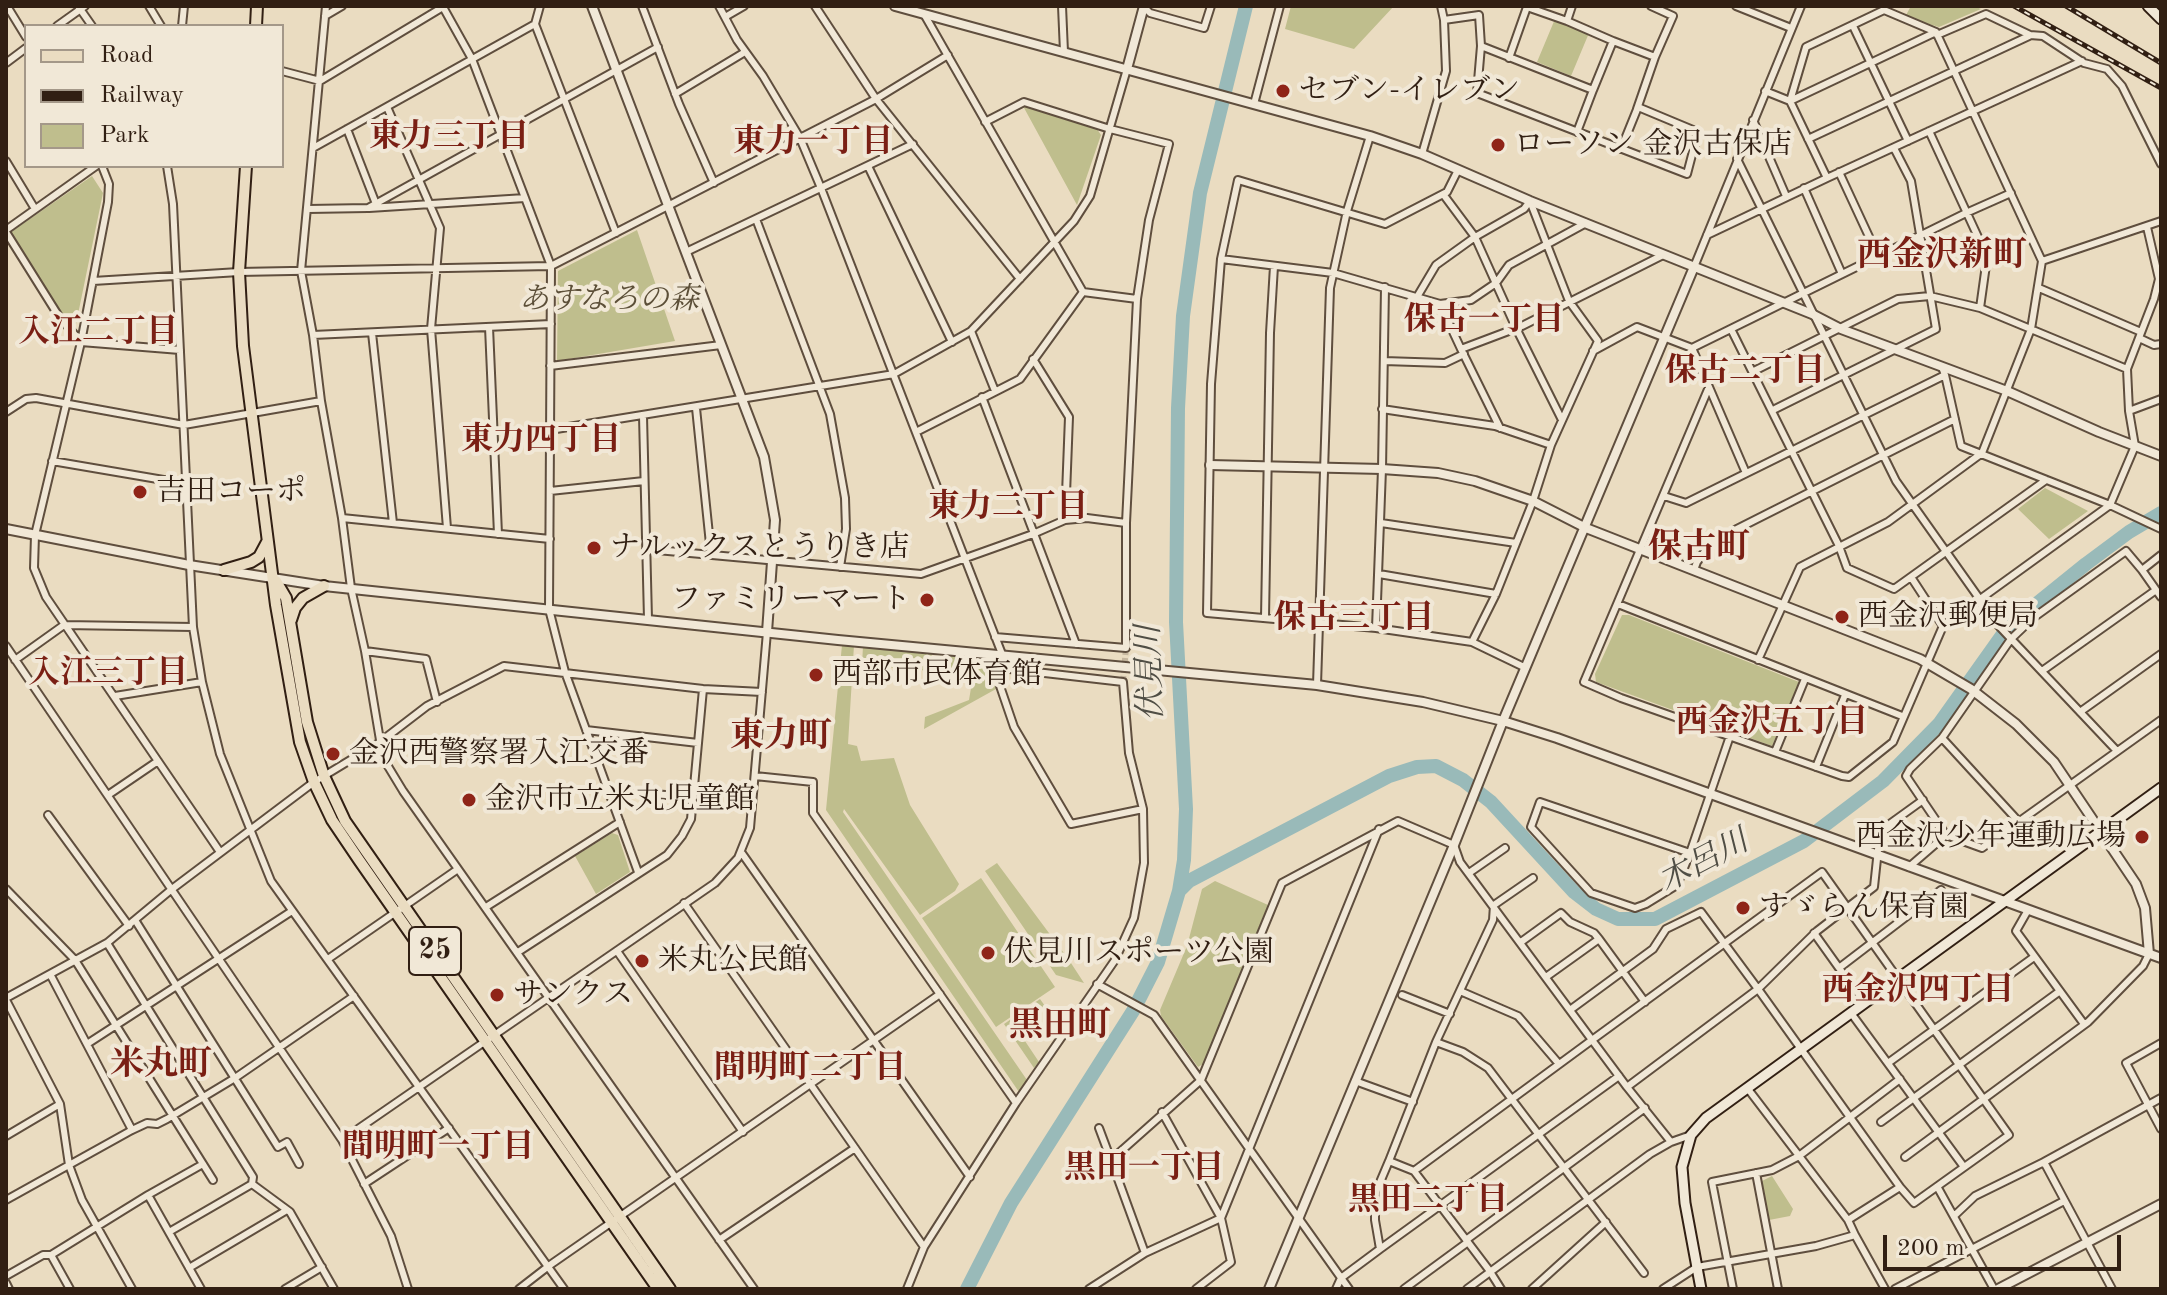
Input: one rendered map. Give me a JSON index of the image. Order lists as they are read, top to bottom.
{
  "streets": {
    "main road": ["25"]
  },
  "districts": [
    "東力三丁目",
    "東力一丁目",
    "西金沢新町",
    "保古一丁目",
    "入江二丁目",
    "保古二丁目",
    "東力四丁目",
    "東力二丁目",
    "保古町",
    "保古三丁目",
    "入江三丁目",
    "西金沢五丁目",
    "東力町",
    "西金沢四丁目",
    "黒田町",
    "米丸町",
    "間明町二丁目",
    "間明町一丁目",
    "黒田一丁目",
    "黒田二丁目"
  ],
  "water": ["伏見川", "木呂川"],
  "parks": ["あすなろの森"],
  "places": [
    "セブン-イレブン",
    "ローソン 金沢古保店",
    "吉田コーポ",
    "ナルックスとうりき店",
    "ファミリーマート",
    "西金沢郵便局",
    "西部市民体育館",
    "金沢西警察署入江交番",
    "金沢市立米丸児童館",
    "西金沢少年運動広場",
    "すゞらん保育園",
    "伏見川スポーツ公園",
    "米丸公民館",
    "サンクス"
  ],
  "legend": ["Road", "Railway", "Park"],
  "scale_bar": "200 m"
}
